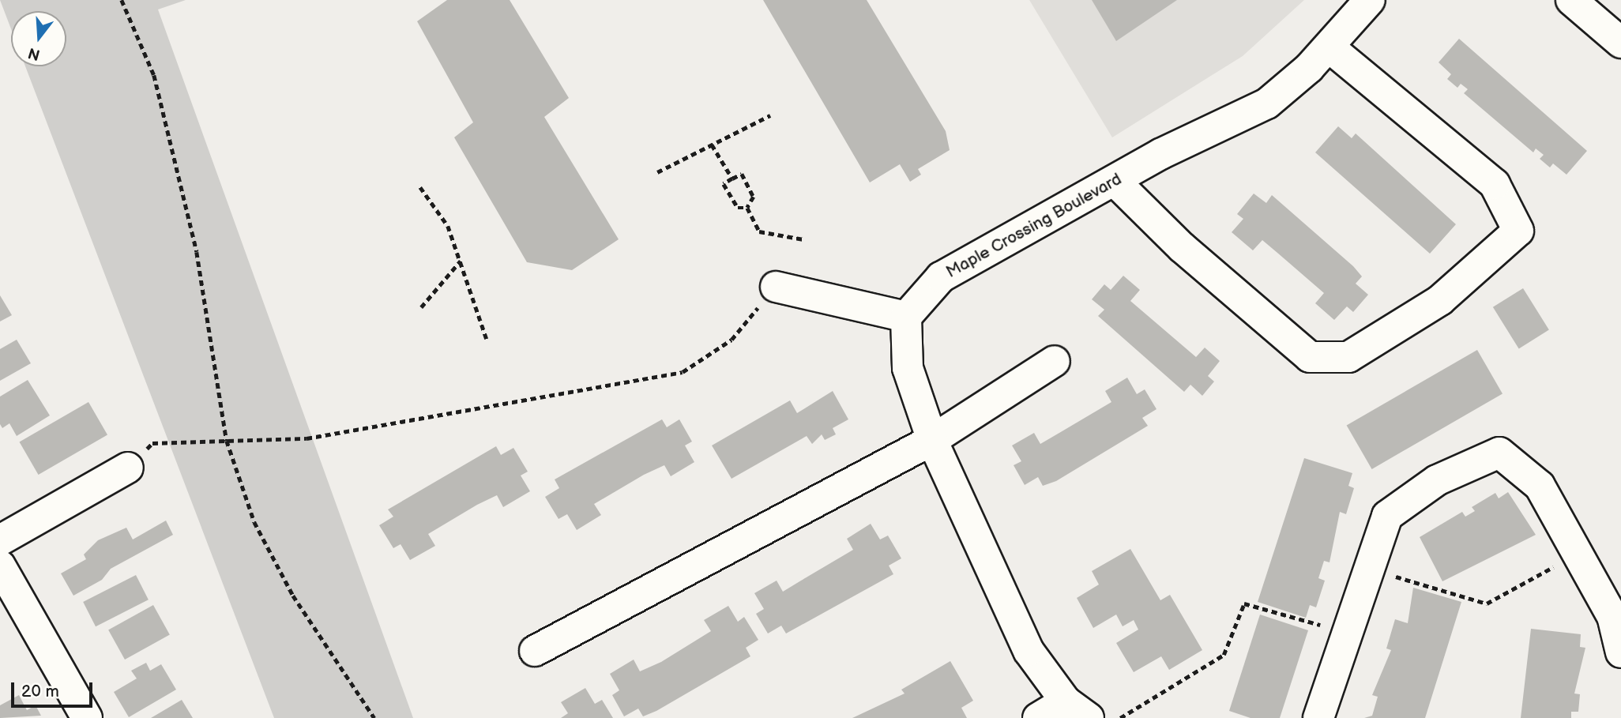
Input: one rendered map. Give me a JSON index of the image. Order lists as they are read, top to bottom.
{
  "streets": {
    "street": ["Maple Crossing Boulevard"]
  },
  "scale_bar": "20 m",
  "north": "bottom"
}
